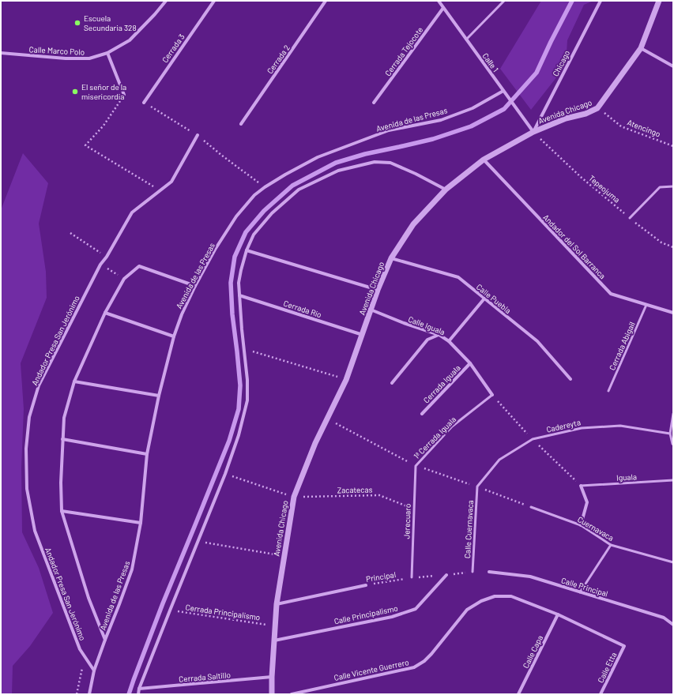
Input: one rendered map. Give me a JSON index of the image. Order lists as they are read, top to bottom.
{
  "streets": {
    "street": [
      "Cerrada 3",
      "Calle Marco Polo",
      "Cerrada Tejocote",
      "Cerrada 2",
      "Calle 1",
      "Chicago",
      "Avenida Chicago",
      "Avenida de las Presas",
      "Andador del Sol Barranca",
      "Calle Puebla",
      "Cerrada Río",
      "Calle Iguala",
      "Andador Presa San Jerónimo",
      "Cerrada Iguala",
      "Principal",
      "Calle Principal",
      "Calle Principalismo",
      "Calle Capa",
      "Calle Etta",
      "Calle Vicente Guerrero",
      "Cerrada Saltillo"
    ],
    "lane": [
      "Cerrada Abigail",
      "Cadereyta",
      "1ª Cerrada Iguala",
      "Iguala",
      "Jerecuaro",
      "Cuernavaca",
      "Calle Cuernavaca"
    ],
    "path": [
      "Atencingo",
      "Tepeojuma",
      "Zacatecas",
      "Cerrada Principalismo"
    ]
  },
  "crossings": [
    ["Cerrada Tejocote", "Calle 1"],
    ["Calle 1", "Chicago"],
    ["Calle 1", "Avenida Chicago"],
    ["Calle 1", "Avenida de las Presas"],
    ["Calle 1", "Tepeojuma"],
    ["Chicago", "Avenida Chicago"],
    ["Chicago", "Tepeojuma"],
    ["Avenida Chicago", "Atencingo"],
    ["Avenida Chicago", "Tepeojuma"],
    ["Avenida Chicago", "Andador del Sol Barranca"],
    ["Avenida Chicago", "Calle Puebla"],
    ["Avenida Chicago", "Cerrada Río"],
    ["Avenida Chicago", "Calle Iguala"],
    ["Avenida Chicago", "Zacatecas"],
    ["Avenida Chicago", "Principal"],
    ["Avenida Chicago", "Cerrada Principalismo"],
    ["Avenida Chicago", "Calle Principalismo"],
    ["Avenida Chicago", "Cerrada Saltillo"],
    ["Avenida de las Presas", "Andador Presa San Jerónimo"],
    ["Andador del Sol Barranca", "Cerrada Abigail"],
    ["Calle Iguala", "Cerrada Iguala"],
    ["Calle Iguala", "1ª Cerrada Iguala"],
    ["Cadereyta", "Calle Cuernavaca"],
    ["1ª Cerrada Iguala", "Jerecuaro"],
    ["Zacatecas", "Jerecuaro"],
    ["Jerecuaro", "Principal"],
    ["Calle Cuernavaca", "Principal"],
    ["Principal", "Calle Principalismo"],
    ["Calle Capa", "Calle Vicente Guerrero"],
    ["Calle Etta", "Calle Vicente Guerrero"]
  ],
  "places": ["Escuela Secundaria 328", "El señor de la misericordia"]
}
